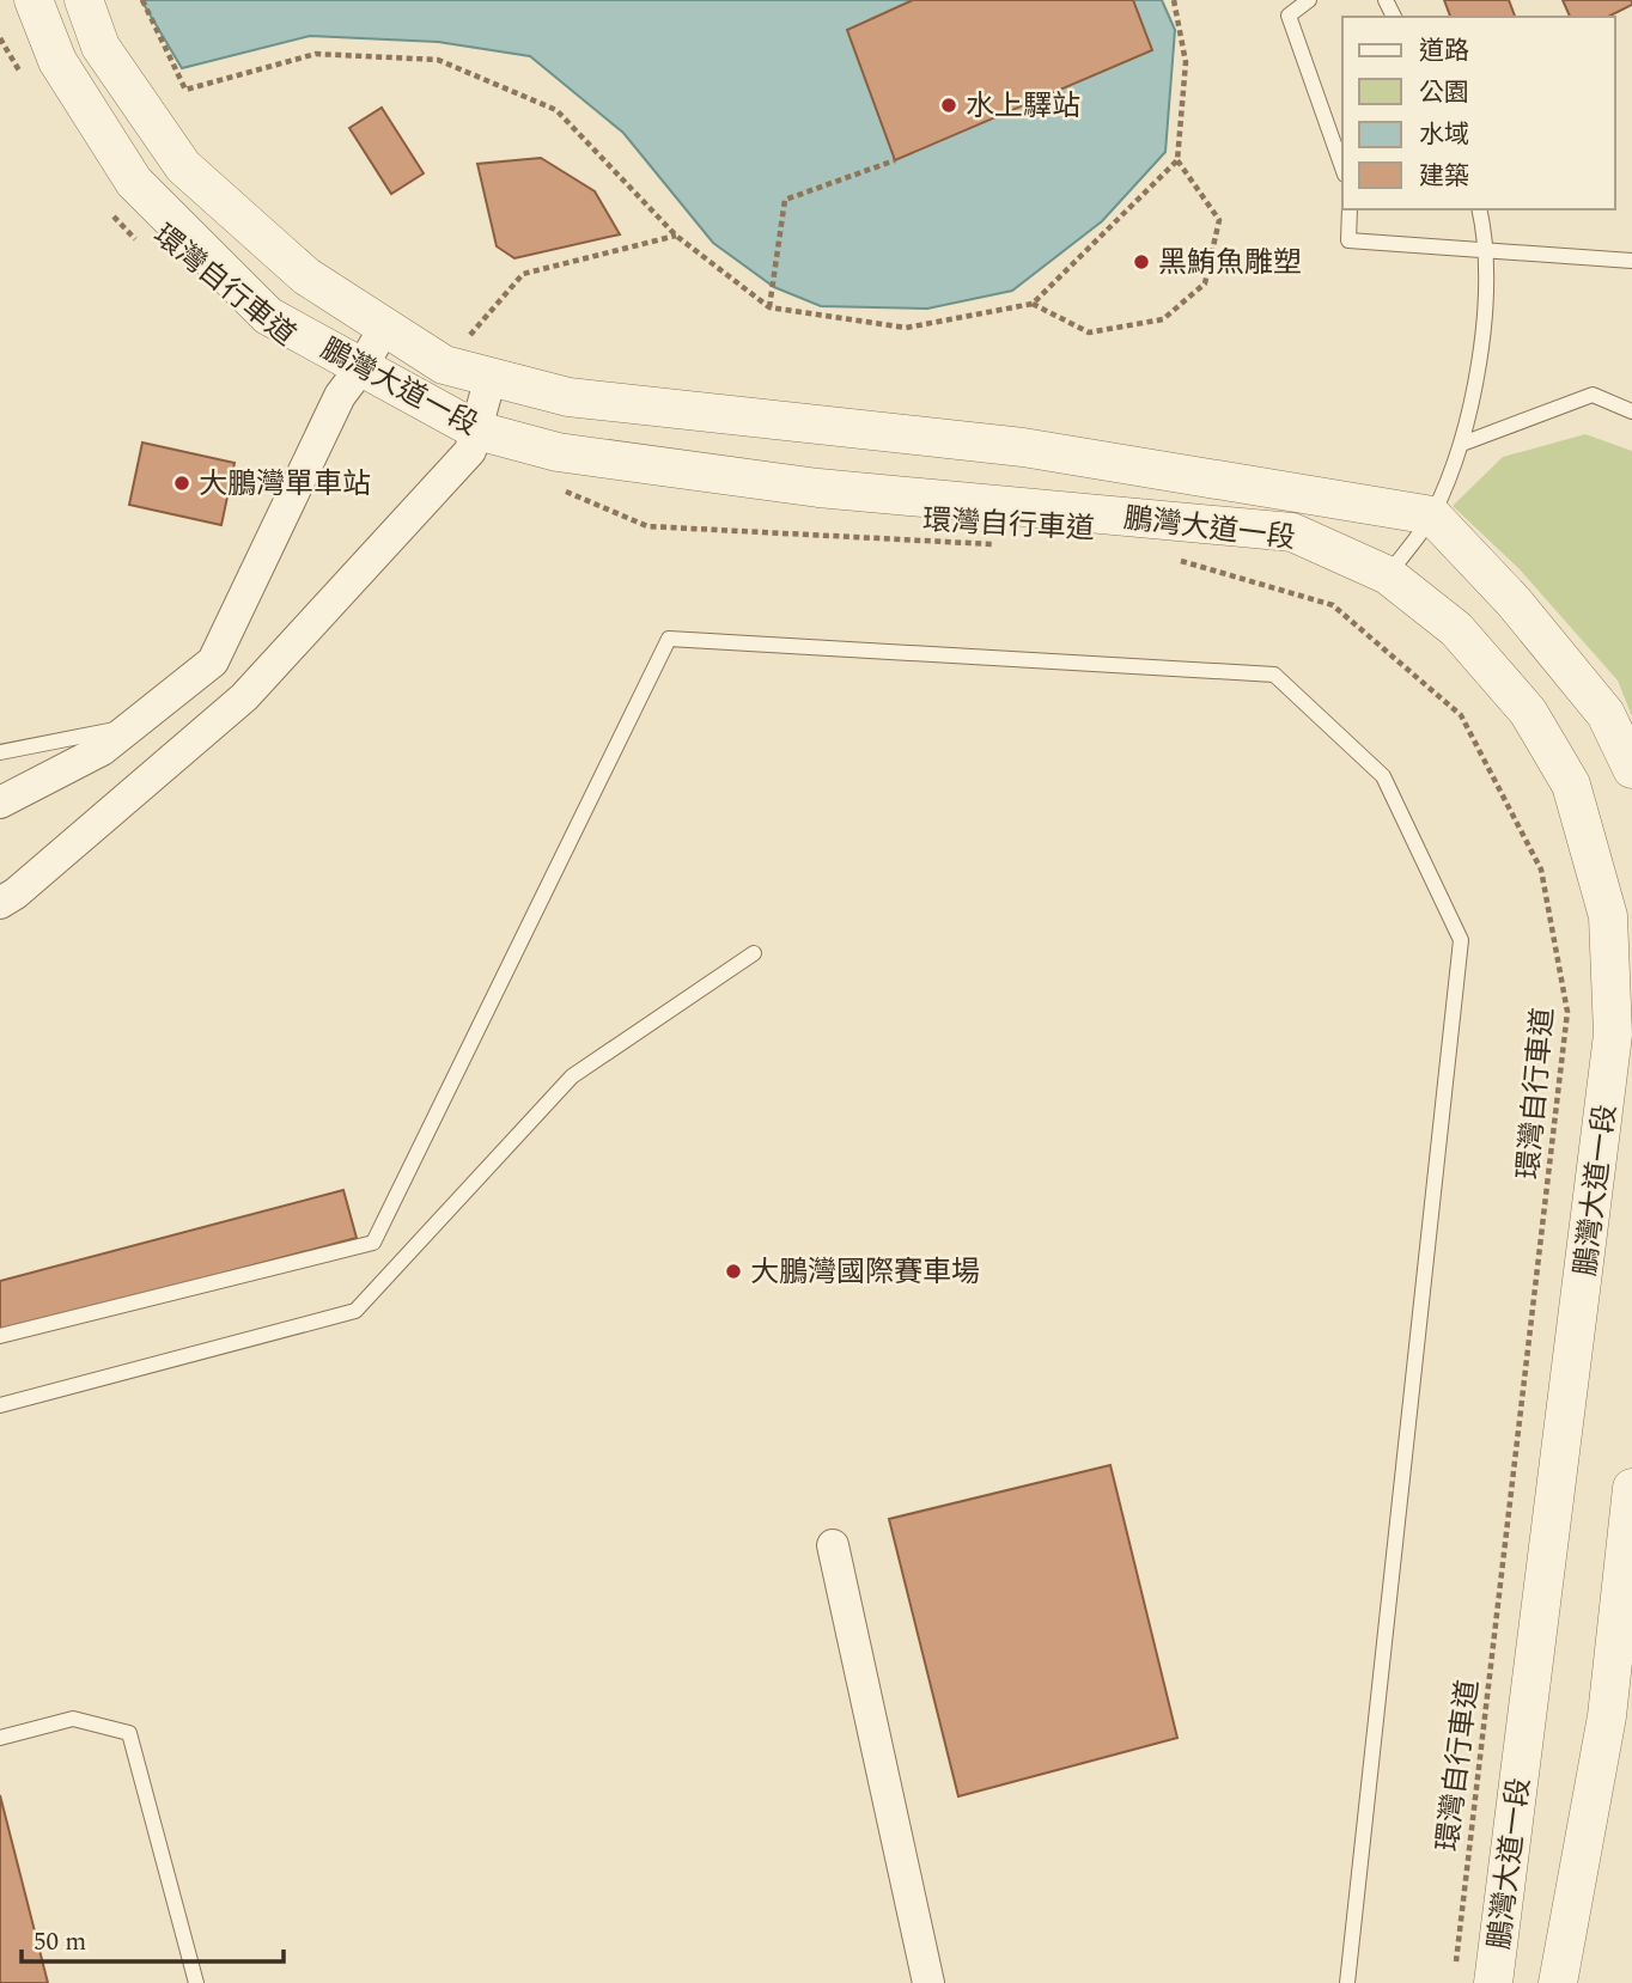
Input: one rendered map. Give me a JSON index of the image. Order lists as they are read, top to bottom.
{
  "streets": {
    "street": ["鵬灣大道一段"],
    "path": ["環灣自行車道"]
  },
  "places": [
    "水上驛站",
    "黑鮪魚雕塑",
    "大鵬灣單車站",
    "大鵬灣國際賽車場"
  ],
  "legend": [
    "道路",
    "公園",
    "水域",
    "建築"
  ],
  "scale_bar": "50 m"
}
